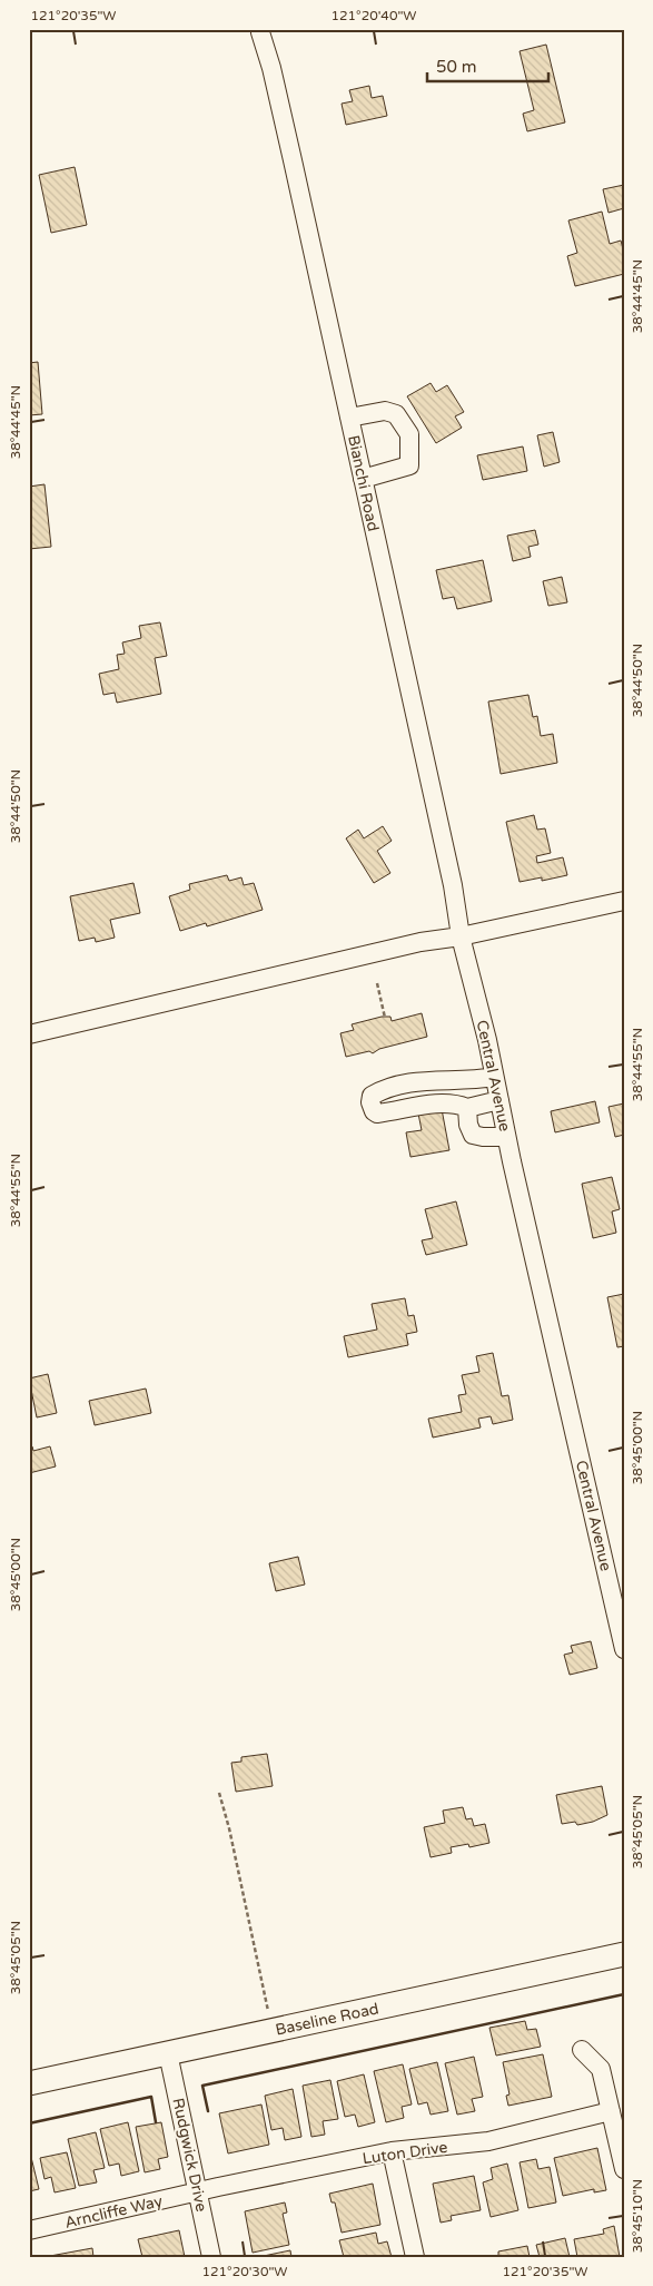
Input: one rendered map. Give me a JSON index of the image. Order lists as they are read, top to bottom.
{
  "streets": {
    "main road": ["Baseline Road"],
    "street": [
      "Bianchi Road",
      "Central Avenue",
      "Luton Drive",
      "Rudgwick Drive",
      "Arncliffe Way"
    ]
  },
  "crossings": [
    ["Bianchi Road", "Central Avenue"],
    ["Baseline Road", "Rudgwick Drive"],
    ["Luton Drive", "Rudgwick Drive"],
    ["Luton Drive", "Arncliffe Way"],
    ["Rudgwick Drive", "Arncliffe Way"]
  ],
  "scale_bar": "50 m",
  "coordinates": [
    "121°20'35\"W",
    "121°20'40\"W",
    "38°44'45\"N",
    "38°44'50\"N",
    "38°44'55\"N",
    "38°45'00\"N",
    "38°45'05\"N",
    "38°45'10\"N",
    "121°20'30\"W"
  ]
}
